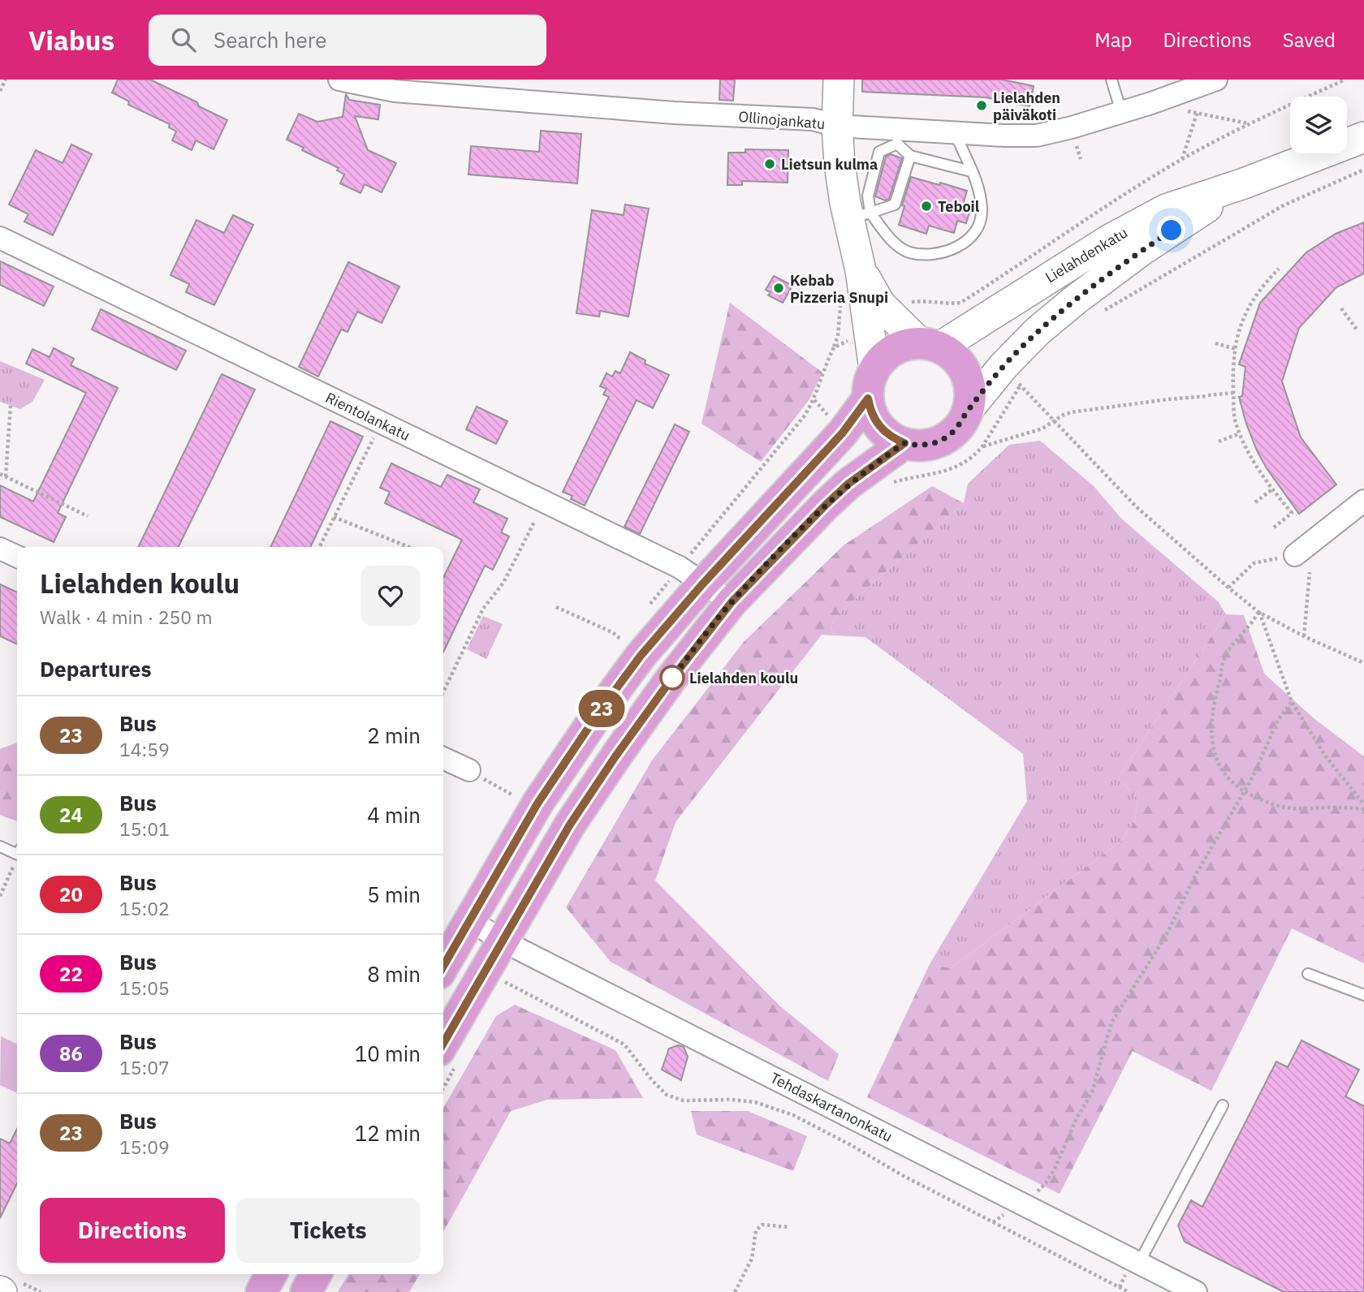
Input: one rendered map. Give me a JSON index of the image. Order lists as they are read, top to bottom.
{
  "streets": {
    "main road": ["Lielahdenkatu"],
    "street": ["Ollinojankatu", "Rientolankatu", "Tehdaskartanonkatu"]
  },
  "places": [
    "Lielahden päiväkoti",
    "Lietsun kulma",
    "Teboil",
    "Kebab Pizzeria Snupi",
    "Lielahden koulu"
  ],
  "lines": ["bus line 23"],
  "page": {
    "header": "Viabus",
    "search": "Search here",
    "nav": ["Map", "Directions", "Saved"],
    "on_map": "23",
    "heading": [
      ["Lielahden koulu", "Walk · 4 min · 250 m"],
      "Departures"
    ],
    "list": [
      {
        "mark": "23",
        "name": "Bus",
        "note": "14:59",
        "value": "2 min"
      },
      {
        "mark": "24",
        "name": "Bus",
        "note": "15:01",
        "value": "4 min"
      },
      {
        "mark": "20",
        "name": "Bus",
        "note": "15:02",
        "value": "5 min"
      },
      {
        "mark": "22",
        "name": "Bus",
        "note": "15:05",
        "value": "8 min"
      },
      {
        "mark": "86",
        "name": "Bus",
        "note": "15:07",
        "value": "10 min"
      },
      {
        "mark": "23",
        "name": "Bus",
        "note": "15:09",
        "value": "12 min"
      }
    ],
    "buttons": ["Directions", "Tickets"]
  }
}
